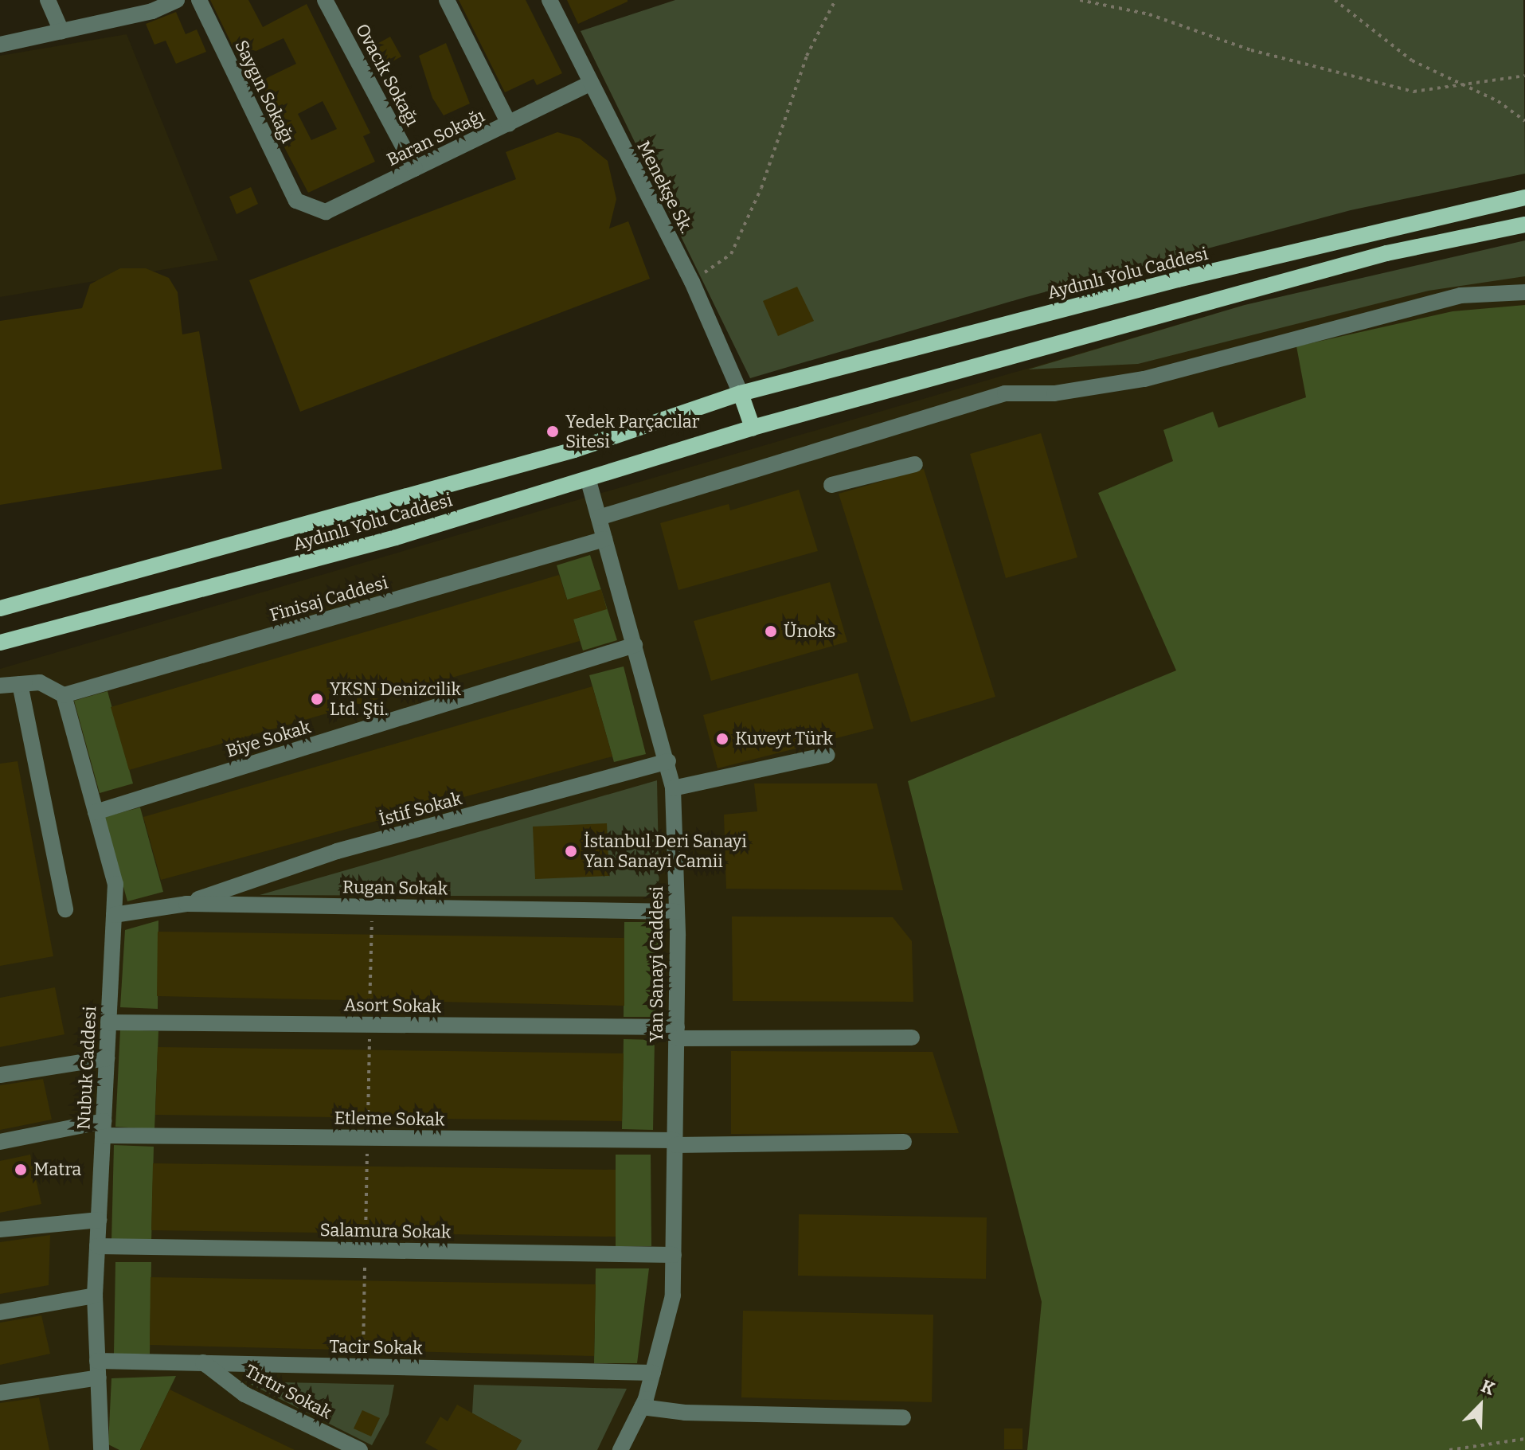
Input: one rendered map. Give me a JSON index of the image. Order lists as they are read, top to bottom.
{
  "streets": {
    "main road": ["Aydınlı Yolu Caddesi"],
    "street": [
      "Ovacık Sokağı",
      "Saygın Sokağı",
      "Baran Sokağı",
      "Menekşe Sk.",
      "Finisaj Caddesi",
      "Biye Sokak",
      "İstif Sokak",
      "Rugan Sokak",
      "Yan Sanayi Caddesi",
      "Asort Sokak",
      "Nubuk Caddesi",
      "Etleme Sokak",
      "Salamura Sokak",
      "Tacir Sokak",
      "Tırtır Sokak"
    ]
  },
  "crossings": [
    ["Ovacık Sokağı", "Baran Sokağı"],
    ["Saygın Sokağı", "Baran Sokağı"],
    ["Baran Sokağı", "Menekşe Sk."],
    ["Menekşe Sk.", "Aydınlı Yolu Caddesi"],
    ["Aydınlı Yolu Caddesi", "Yan Sanayi Caddesi"],
    ["Finisaj Caddesi", "Yan Sanayi Caddesi"],
    ["Finisaj Caddesi", "Nubuk Caddesi"],
    ["Biye Sokak", "Yan Sanayi Caddesi"],
    ["Biye Sokak", "Nubuk Caddesi"],
    ["İstif Sokak", "Rugan Sokak"],
    ["İstif Sokak", "Yan Sanayi Caddesi"],
    ["Rugan Sokak", "Yan Sanayi Caddesi"],
    ["Rugan Sokak", "Nubuk Caddesi"],
    ["Yan Sanayi Caddesi", "Asort Sokak"],
    ["Yan Sanayi Caddesi", "Etleme Sokak"],
    ["Yan Sanayi Caddesi", "Salamura Sokak"],
    ["Yan Sanayi Caddesi", "Tacir Sokak"],
    ["Asort Sokak", "Nubuk Caddesi"],
    ["Nubuk Caddesi", "Etleme Sokak"],
    ["Nubuk Caddesi", "Salamura Sokak"],
    ["Nubuk Caddesi", "Tacir Sokak"],
    ["Tacir Sokak", "Tırtır Sokak"]
  ],
  "places": [
    "Yedek Parçacılar Sitesi",
    "Ünoks",
    "YKSN Denizcilik Ltd. Şti.",
    "Kuveyt Türk",
    "İstanbul Deri Sanayi Yan Sanayi Camii",
    "Matra"
  ],
  "north": "top right"
}
